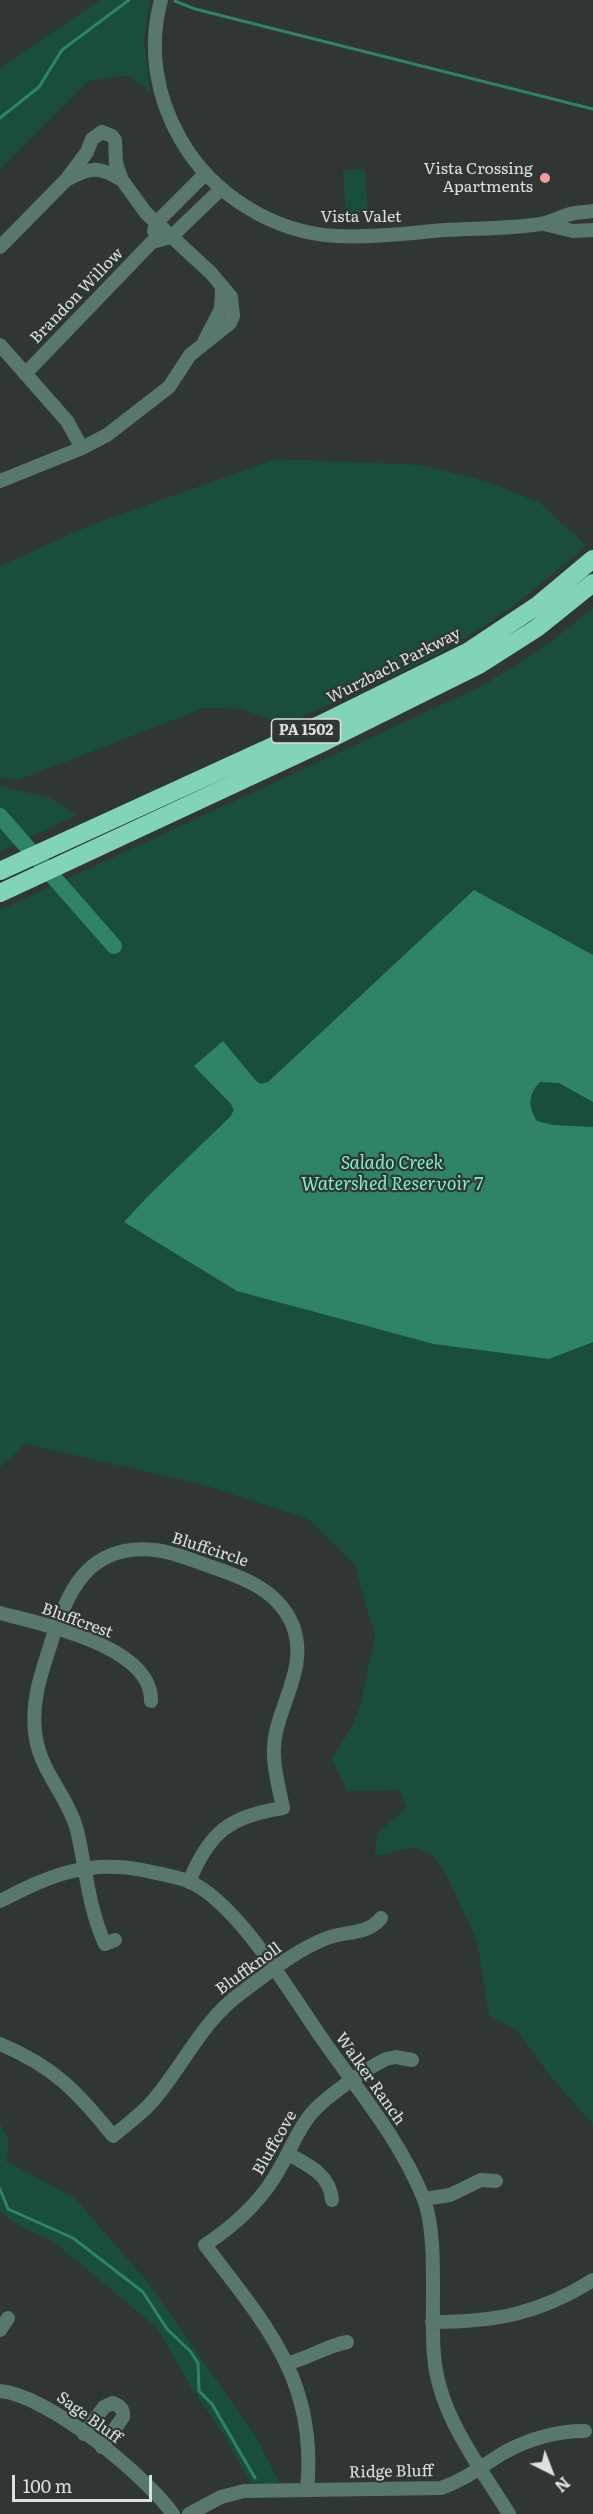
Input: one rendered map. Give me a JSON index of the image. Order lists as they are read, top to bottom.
{
  "streets": {
    "highway": ["Wurzbach Parkway", "PA 1502"],
    "street": [
      "Vista Valet",
      "Brandon Willow",
      "Bluffcircle",
      "Bluffcrest",
      "Bluffknoll",
      "Walker Ranch",
      "Bluffcove",
      "Sage Bluff",
      "Ridge Bluff"
    ]
  },
  "crossings": [
    ["Bluffcircle", "Bluffcrest"],
    ["Bluffcircle", "Walker Ranch"],
    ["Bluffknoll", "Walker Ranch"],
    ["Walker Ranch", "Bluffcove"],
    ["Walker Ranch", "Ridge Bluff"]
  ],
  "water": ["Salado Creek Watershed Reservoir 7"],
  "places": ["Vista Crossing Apartments"],
  "scale_bar": "100 m",
  "north": "bottom right"
}
